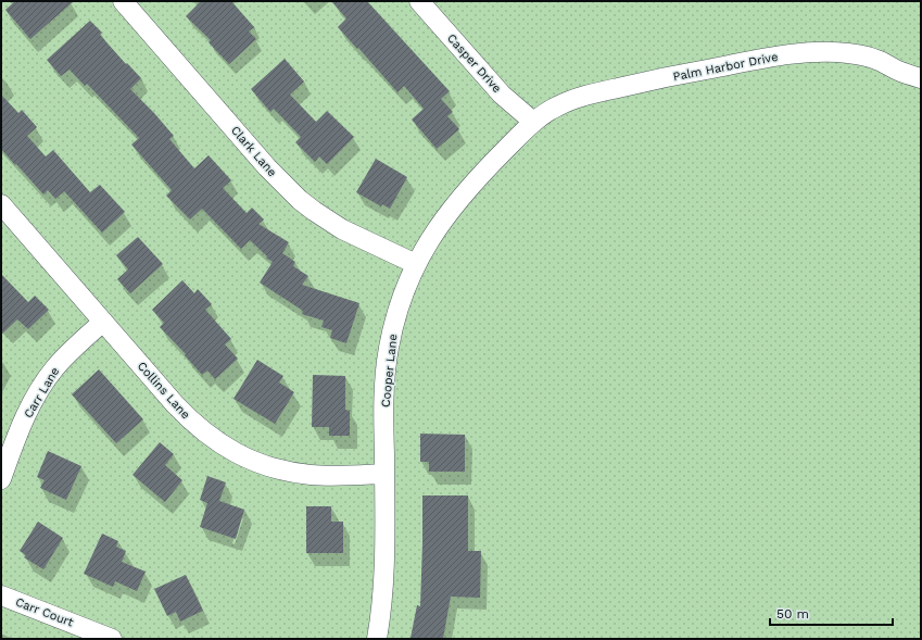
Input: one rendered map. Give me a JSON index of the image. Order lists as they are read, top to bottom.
{
  "streets": {
    "street": [
      "Casper Drive",
      "Palm Harbor Drive",
      "Clark Lane",
      "Cooper Lane",
      "Collins Lane",
      "Carr Lane",
      "Carr Court"
    ]
  },
  "crossings": [
    ["Casper Drive", "Palm Harbor Drive"],
    ["Casper Drive", "Cooper Lane"],
    ["Palm Harbor Drive", "Cooper Lane"],
    ["Clark Lane", "Cooper Lane"],
    ["Cooper Lane", "Collins Lane"],
    ["Collins Lane", "Carr Lane"]
  ],
  "scale_bar": "50 m"
}
